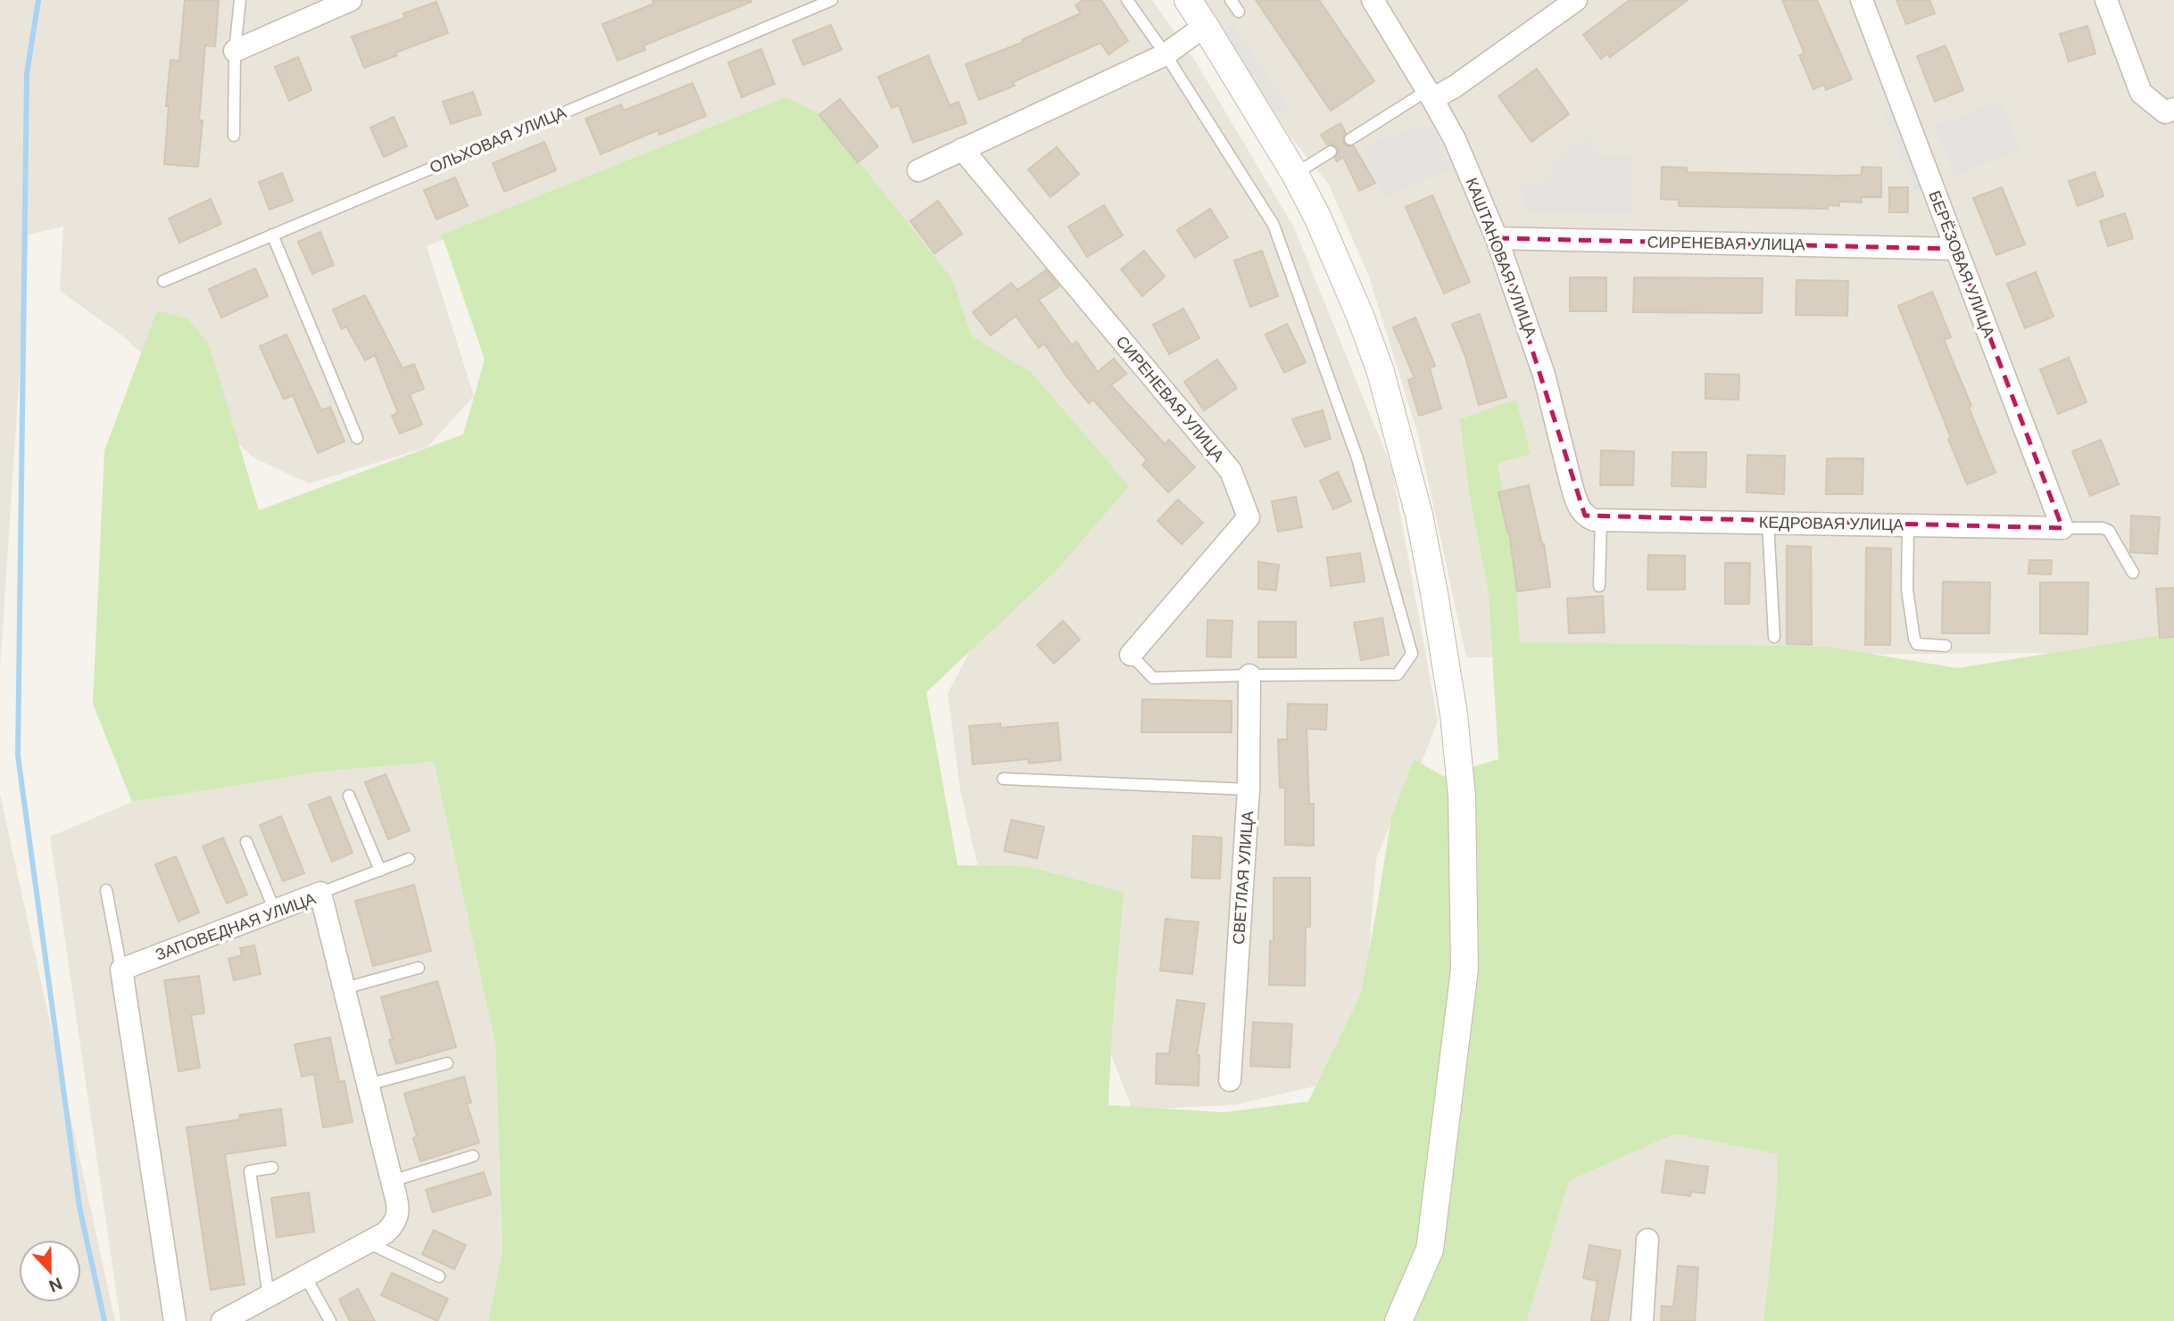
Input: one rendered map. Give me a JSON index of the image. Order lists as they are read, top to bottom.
{
  "streets": {
    "street": [
      "СИРЕНЕВАЯ УЛИЦА",
      "КАШТАНОВАЯ УЛИЦА",
      "БЕРЁЗОВАЯ УЛИЦА",
      "КЕДРОВАЯ УЛИЦА",
      "СВЕТЛАЯ УЛИЦА",
      "ЗАПОВЕДНАЯ УЛИЦА"
    ],
    "lane": ["ОЛЬХОВАЯ УЛИЦА"]
  },
  "crossings": [
    ["СИРЕНЕВАЯ УЛИЦА", "КАШТАНОВАЯ УЛИЦА"],
    ["СИРЕНЕВАЯ УЛИЦА", "БЕРЁЗОВАЯ УЛИЦА"],
    ["КАШТАНОВАЯ УЛИЦА", "КЕДРОВАЯ УЛИЦА"],
    ["БЕРЁЗОВАЯ УЛИЦА", "КЕДРОВАЯ УЛИЦА"]
  ],
  "north": "bottom"
}
